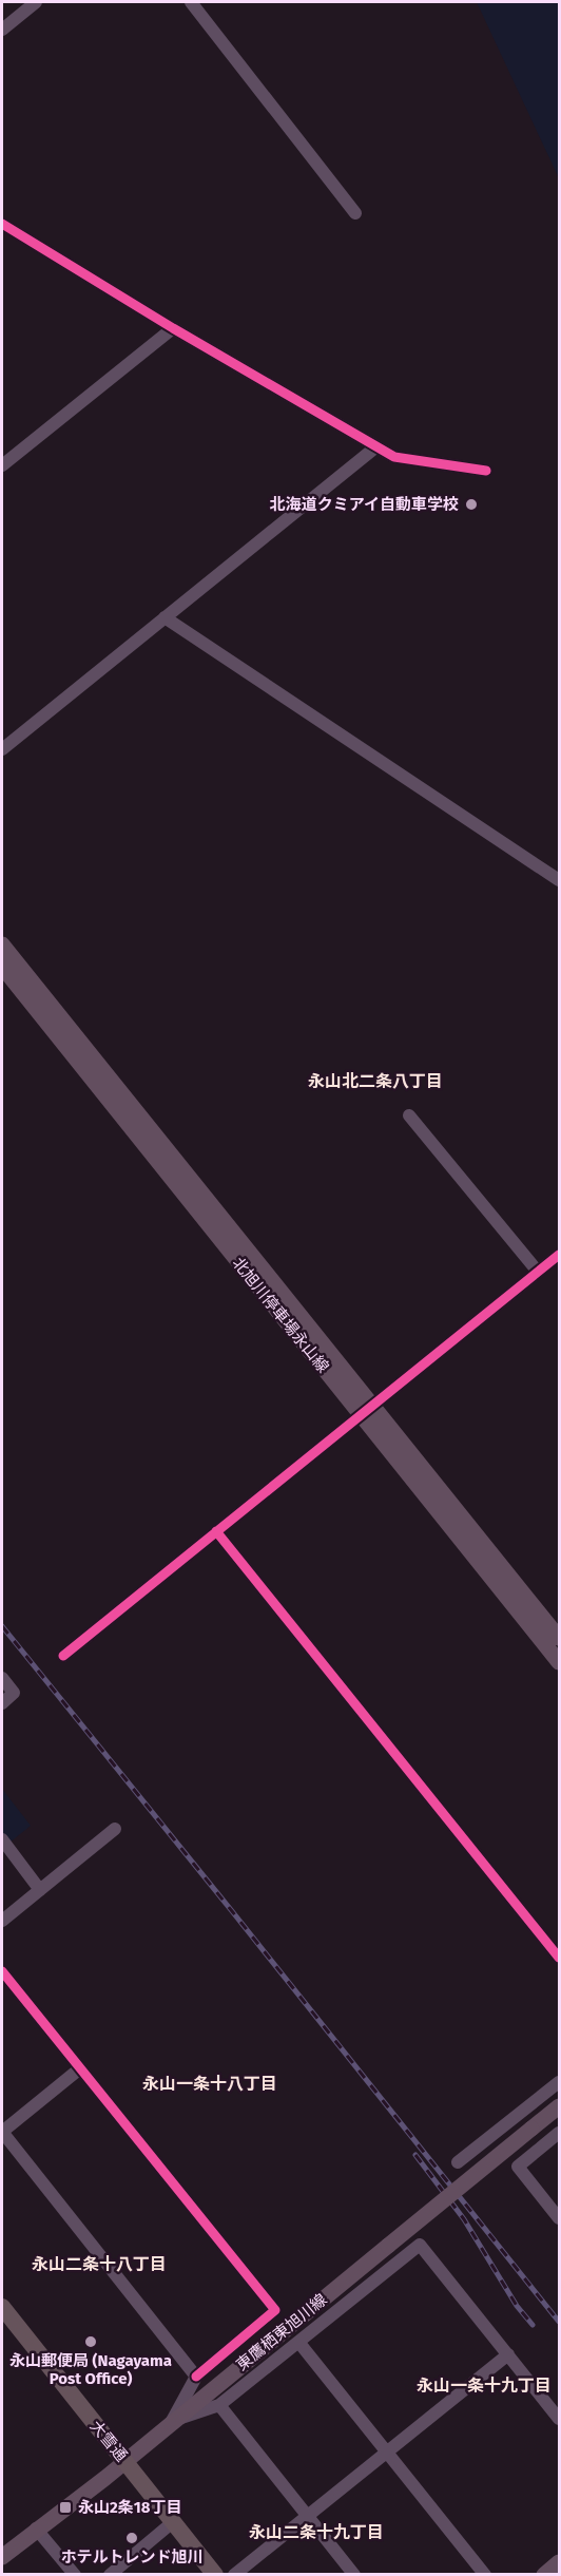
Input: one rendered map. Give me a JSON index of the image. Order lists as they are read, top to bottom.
{
  "streets": {
    "highway": ["大雪通"],
    "main road": ["北旭川停車場永山線", "東鷹栖東旭川線"]
  },
  "crossings": [
    ["東鷹栖東旭川線", "大雪通"]
  ],
  "districts": [
    "永山北二条八丁目",
    "永山一条十八丁目",
    "永山二条十八丁目",
    "永山一条十九丁目",
    "永山二条十九丁目"
  ],
  "places": {
    "other": ["北海道クミアイ自動車学校", "永山郵便局 (Nagayama Post Office)", "ホテルトレンド旭川"],
    "transit": ["永山2条18丁目"]
  }
}
